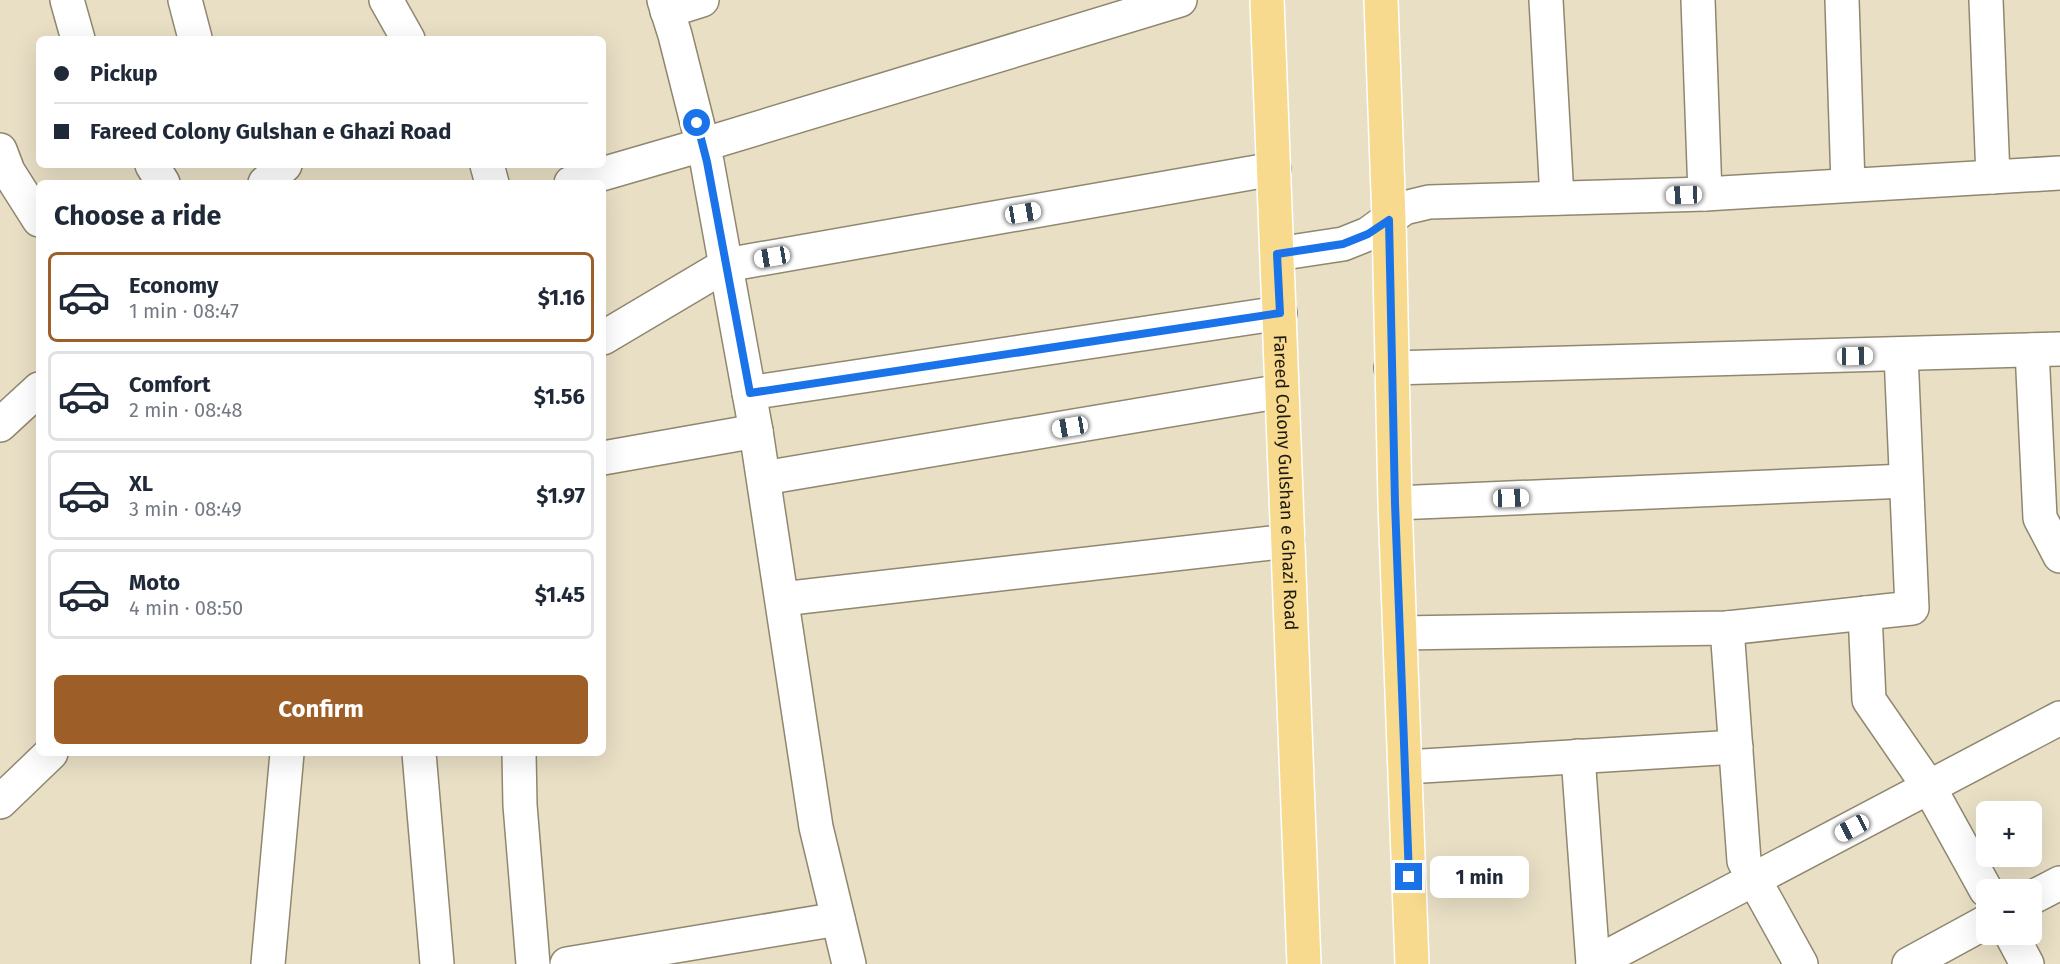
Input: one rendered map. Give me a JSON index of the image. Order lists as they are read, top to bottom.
{
  "streets": {
    "main road": ["Fareed Colony Gulshan e Ghazi Road"]
  },
  "page": {
    "banner": ["Pickup", "Fareed Colony Gulshan e Ghazi Road"],
    "heading": "Choose a ride",
    "list": [
      {
        "name": "Economy",
        "note": "1 min · 08:47",
        "value": "$1.16"
      },
      {
        "name": "Comfort",
        "note": "2 min · 08:48",
        "value": "$1.56"
      },
      {
        "name": "XL",
        "note": "3 min · 08:49",
        "value": "$1.97"
      },
      {
        "name": "Moto",
        "note": "4 min · 08:50",
        "value": "$1.45"
      }
    ],
    "buttons": "Confirm",
    "map_buttons": ["+", "−"],
    "bubble": "1 min"
  }
}
